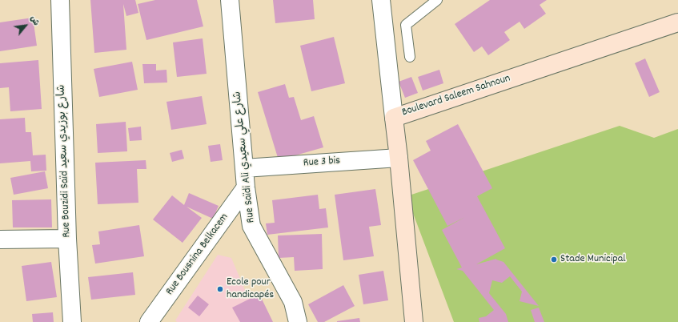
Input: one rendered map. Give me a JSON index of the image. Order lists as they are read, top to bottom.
{
  "streets": {
    "street": [
      "Boulevard Saleem Sahnoun",
      "Rue Saïdi Ali شارع علي سعيدي",
      "Rue Bouzidi Saïd شارع بوزيدي سعيد",
      "Rue 3 bis",
      "Rue Bousnina Belkacem"
    ]
  },
  "crossings": [
    ["Boulevard Saleem Sahnoun", "Rue 3 bis"],
    ["Rue Saïdi Ali شارع علي سعيدي", "Rue 3 bis"],
    ["Rue Saïdi Ali شارع علي سعيدي", "Rue Bousnina Belkacem"]
  ],
  "places": ["Stade Municipal", "Ecole pour handicapés"],
  "north": "top right"
}
